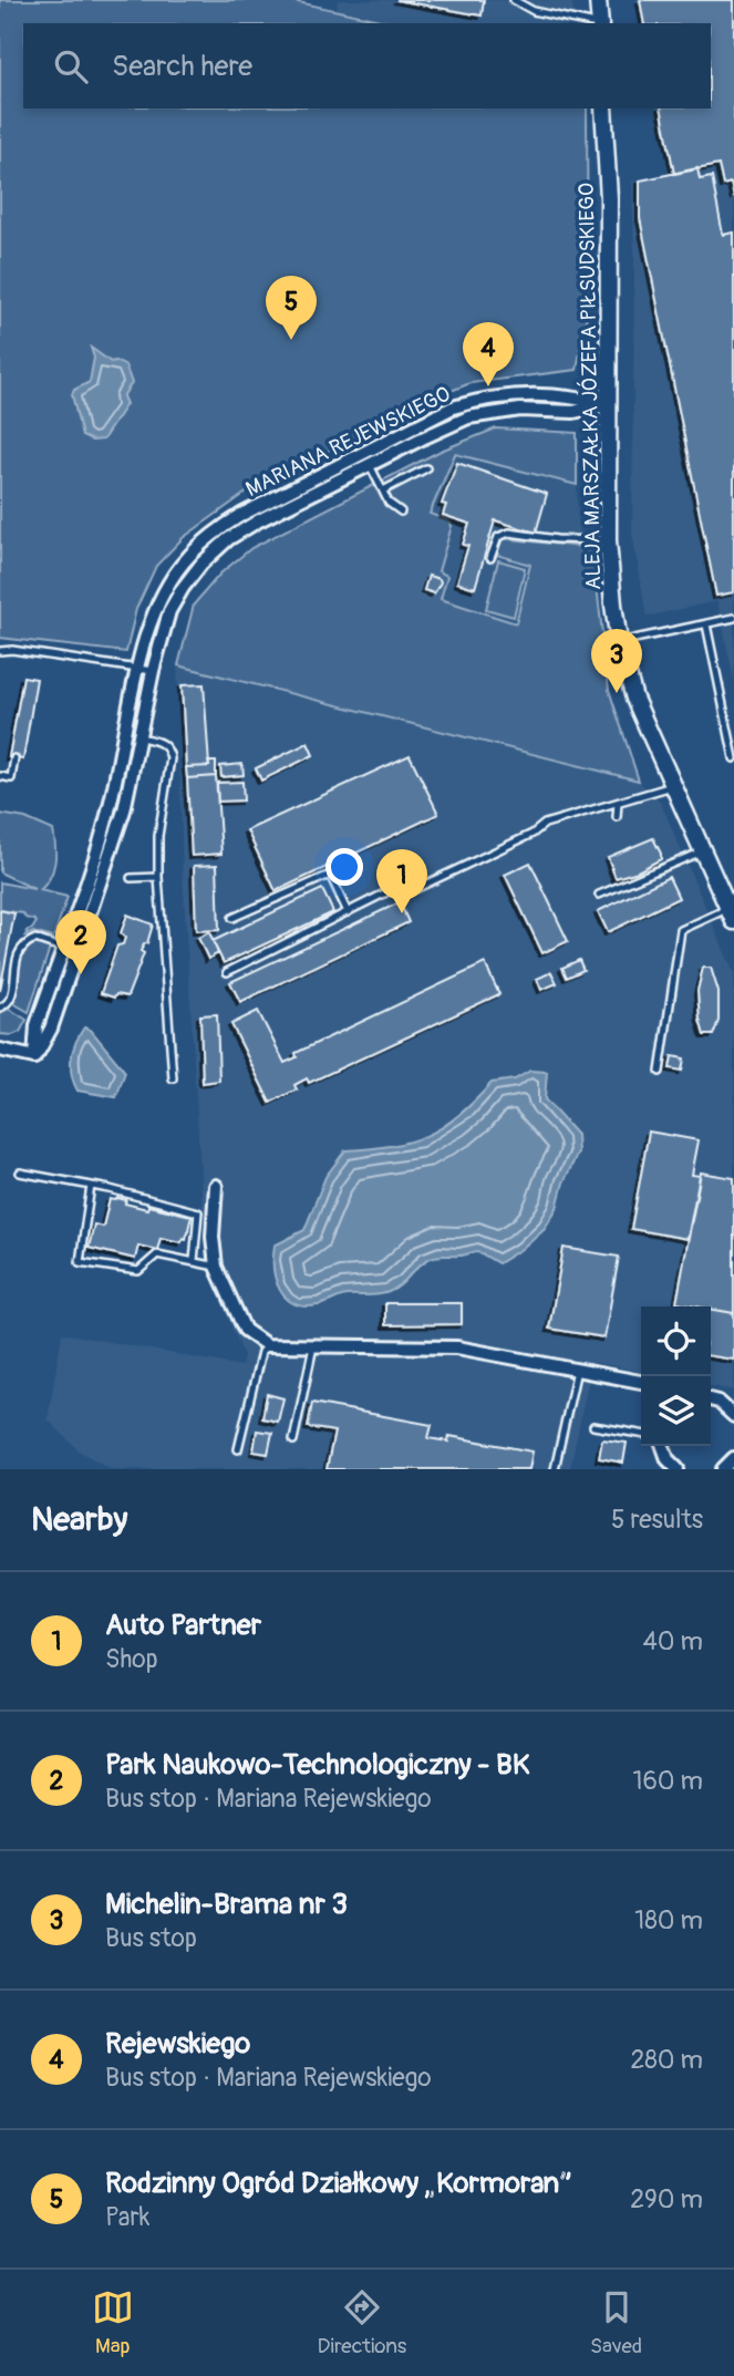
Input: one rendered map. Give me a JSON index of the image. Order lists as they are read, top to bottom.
{
  "streets": {
    "street": ["ALEJA MARSZAŁKA JÓZEFA PIŁSUDSKIEGO", "MARIANA REJEWSKIEGO"]
  },
  "crossings": [
    ["ALEJA MARSZAŁKA JÓZEFA PIŁSUDSKIEGO", "MARIANA REJEWSKIEGO"]
  ],
  "page": {
    "search": "Search here",
    "pins": [
      "5",
      "4",
      "3",
      "1",
      "2"
    ],
    "heading": ["Nearby", "5 results"],
    "list": [
      {
        "mark": "1",
        "name": "Auto Partner",
        "note": "Shop",
        "value": "40 m"
      },
      {
        "mark": "2",
        "name": "Park Naukowo-Technologiczny - BK",
        "note": "Bus stop · Mariana Rejewskiego",
        "value": "160 m"
      },
      {
        "mark": "3",
        "name": "Michelin-Brama nr 3",
        "note": "Bus stop",
        "value": "180 m"
      },
      {
        "mark": "4",
        "name": "Rejewskiego",
        "note": "Bus stop · Mariana Rejewskiego",
        "value": "280 m"
      },
      {
        "mark": "5",
        "name": "Rodzinny Ogród Działkowy „Kormoran”",
        "note": "Park",
        "value": "290 m"
      }
    ],
    "nav": ["Map", "Directions", "Saved"]
  }
}
